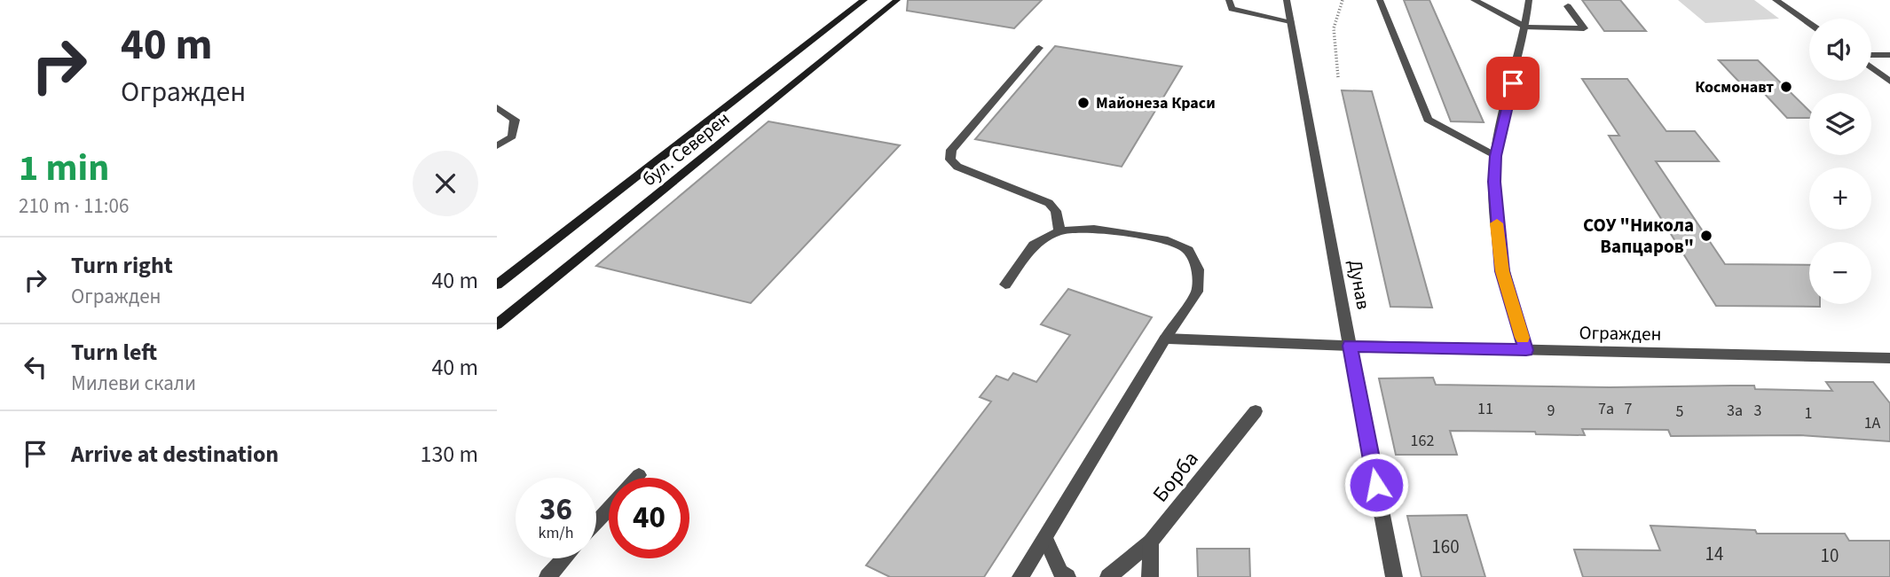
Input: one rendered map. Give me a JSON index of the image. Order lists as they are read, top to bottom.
{
  "streets": {
    "main road": ["бул. Северен"],
    "street": ["Дунав", "Огражден", "Борба"]
  },
  "crossings": [
    ["Дунав", "Огражден"]
  ],
  "places": ["Космонавт", "Майонеза Краси", "СОУ \"Никола Вапцаров\""],
  "house_numbers": [
    "11",
    "7a",
    "7",
    "9",
    "3a",
    "3",
    "5",
    "1",
    "1А",
    "162",
    "160",
    "14",
    "10"
  ],
  "page": {
    "turn": ["40 m", "Огражден"],
    "map_buttons": ["+", "−"],
    "heading": ["1 min", "210 m · 11:06"],
    "list": [
      {
        "name": "Turn right",
        "note": "Огражден",
        "value": "40 m"
      },
      {
        "name": "Turn left",
        "note": "Милеви скали",
        "value": "40 m"
      },
      {
        "name": "Arrive at destination",
        "value": "130 m"
      }
    ],
    "speed": "36 km/h",
    "limit": "40"
  }
}
